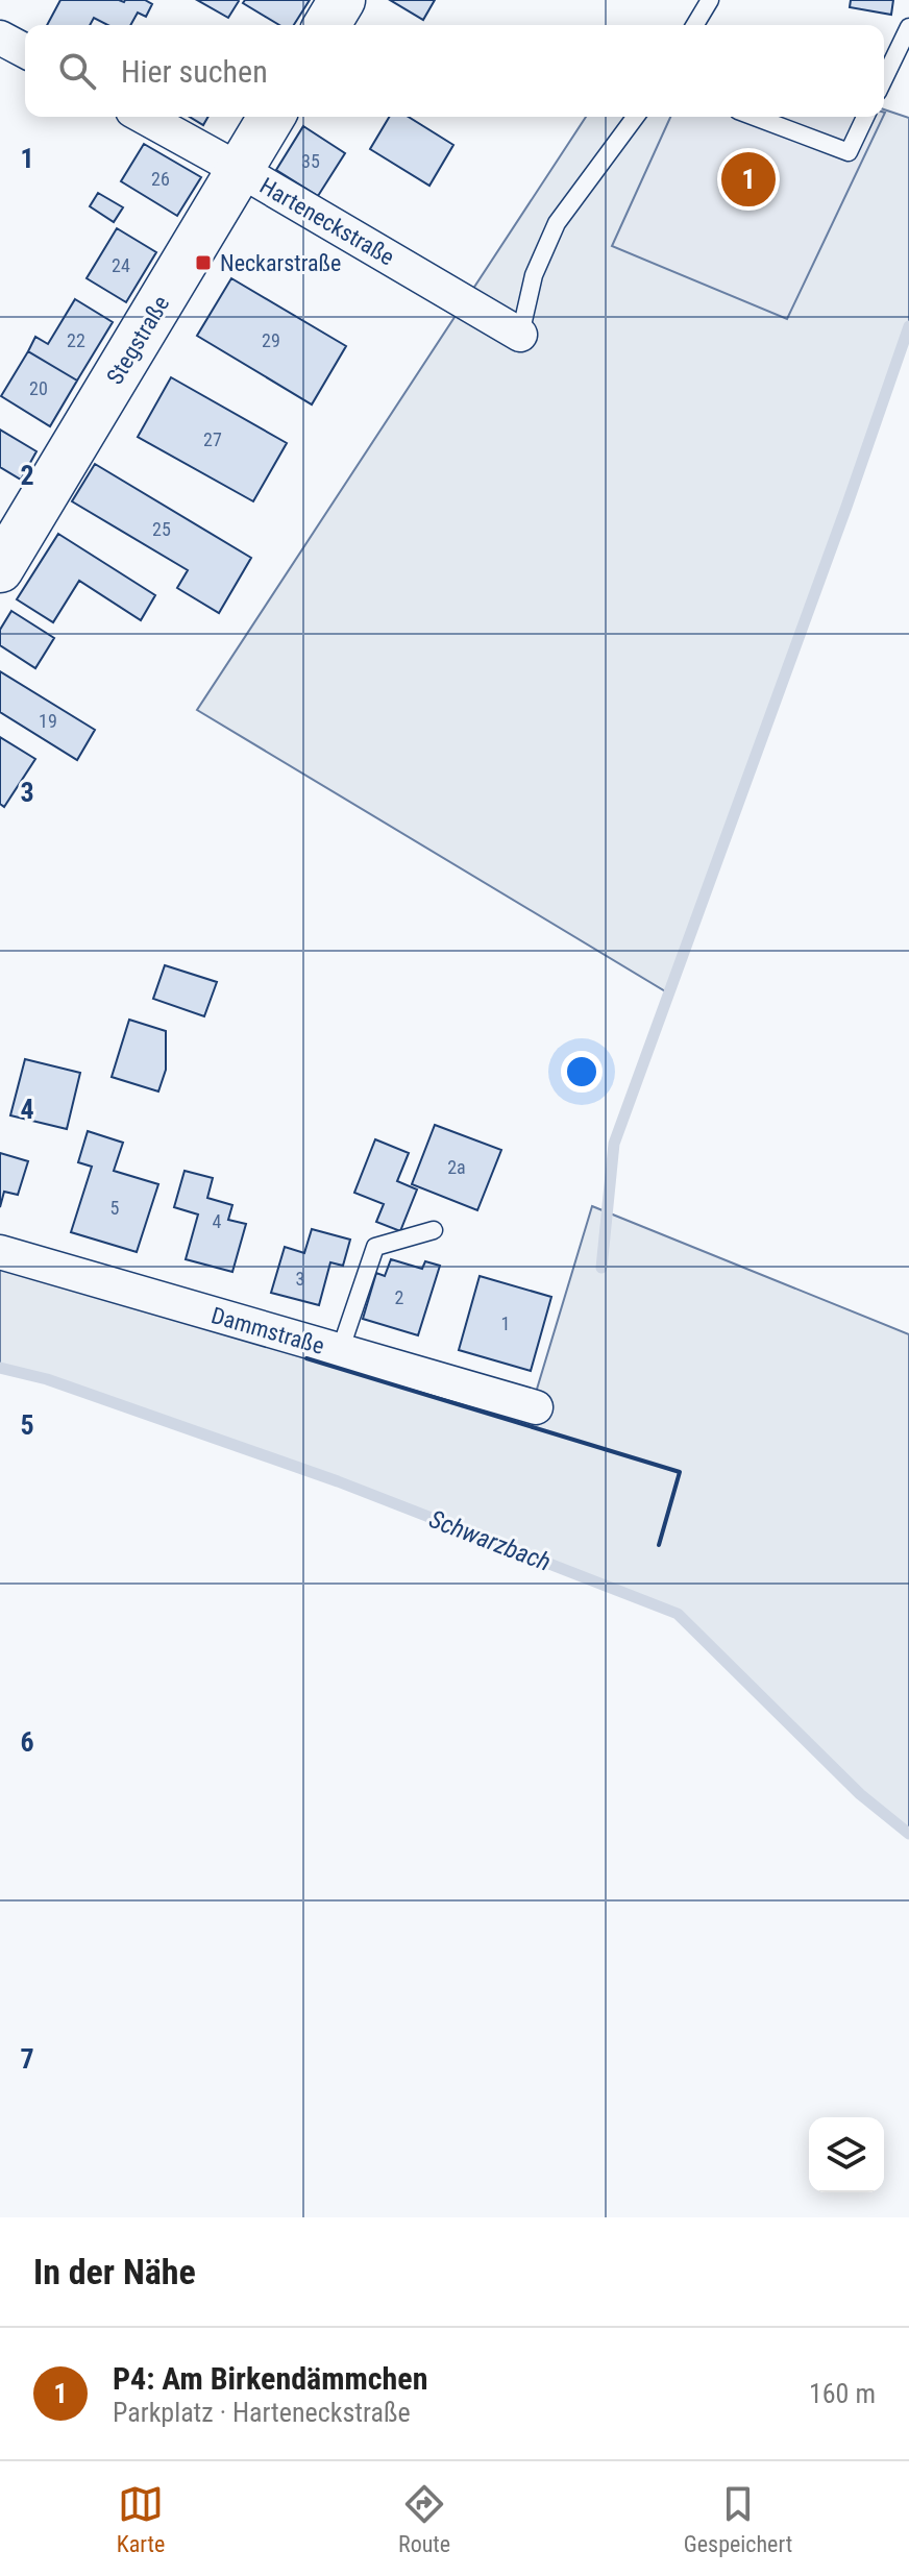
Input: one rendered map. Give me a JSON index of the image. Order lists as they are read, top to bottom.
{
  "streets": {
    "main road": ["Stegstraße"],
    "street": ["Harteneckstraße", "Dammstraße"]
  },
  "crossings": [
    ["Harteneckstraße", "Stegstraße"]
  ],
  "water": ["Schwarzbach"],
  "places": {
    "transit": ["Neckarstraße"]
  },
  "house_numbers": [
    "35",
    "26",
    "24",
    "22",
    "29",
    "20",
    "27",
    "25",
    "19",
    "2a",
    "5",
    "4",
    "3",
    "2",
    "1"
  ],
  "page": {
    "search": "Hier suchen",
    "pins": "1",
    "heading": "In der Nähe",
    "list": [
      {
        "mark": "1",
        "name": "P4: Am Birkendämmchen",
        "note": "Parkplatz · Harteneckstraße",
        "value": "160 m"
      }
    ],
    "nav": ["Karte", "Route", "Gespeichert"]
  },
  "grid": {
    "rows": [
      "1",
      "2",
      "3",
      "4",
      "5",
      "6",
      "7"
    ]
  }
}
